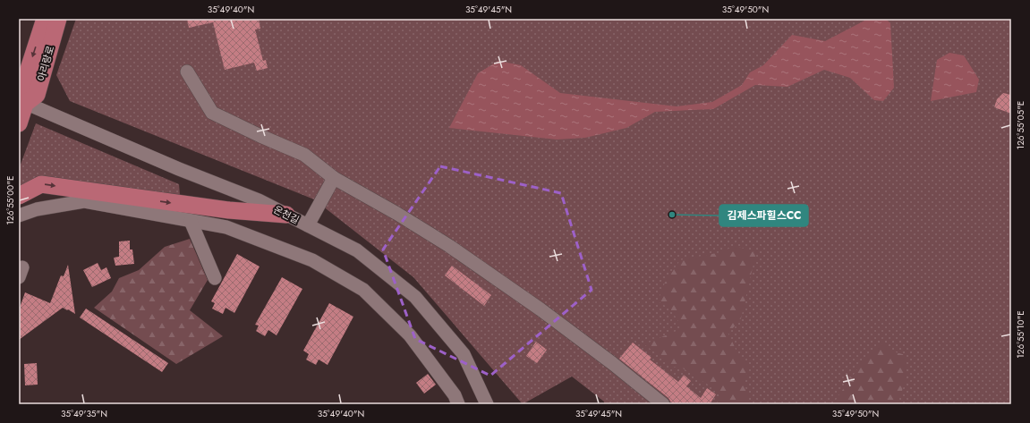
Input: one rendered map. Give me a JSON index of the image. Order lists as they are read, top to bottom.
{
  "streets": {
    "main road": ["아리랑로"],
    "street": ["온천길"]
  },
  "crossings": [
    ["아리랑로", "온천길"]
  ],
  "places": ["김제스파힐스CC"],
  "coordinates": [
    "35°49'40\"N",
    "35°49'45\"N",
    "35°49'50\"N",
    "126°55'05\"E",
    "126°55'00\"E",
    "126°55'10\"E",
    "35°49'35\"N"
  ]
}
